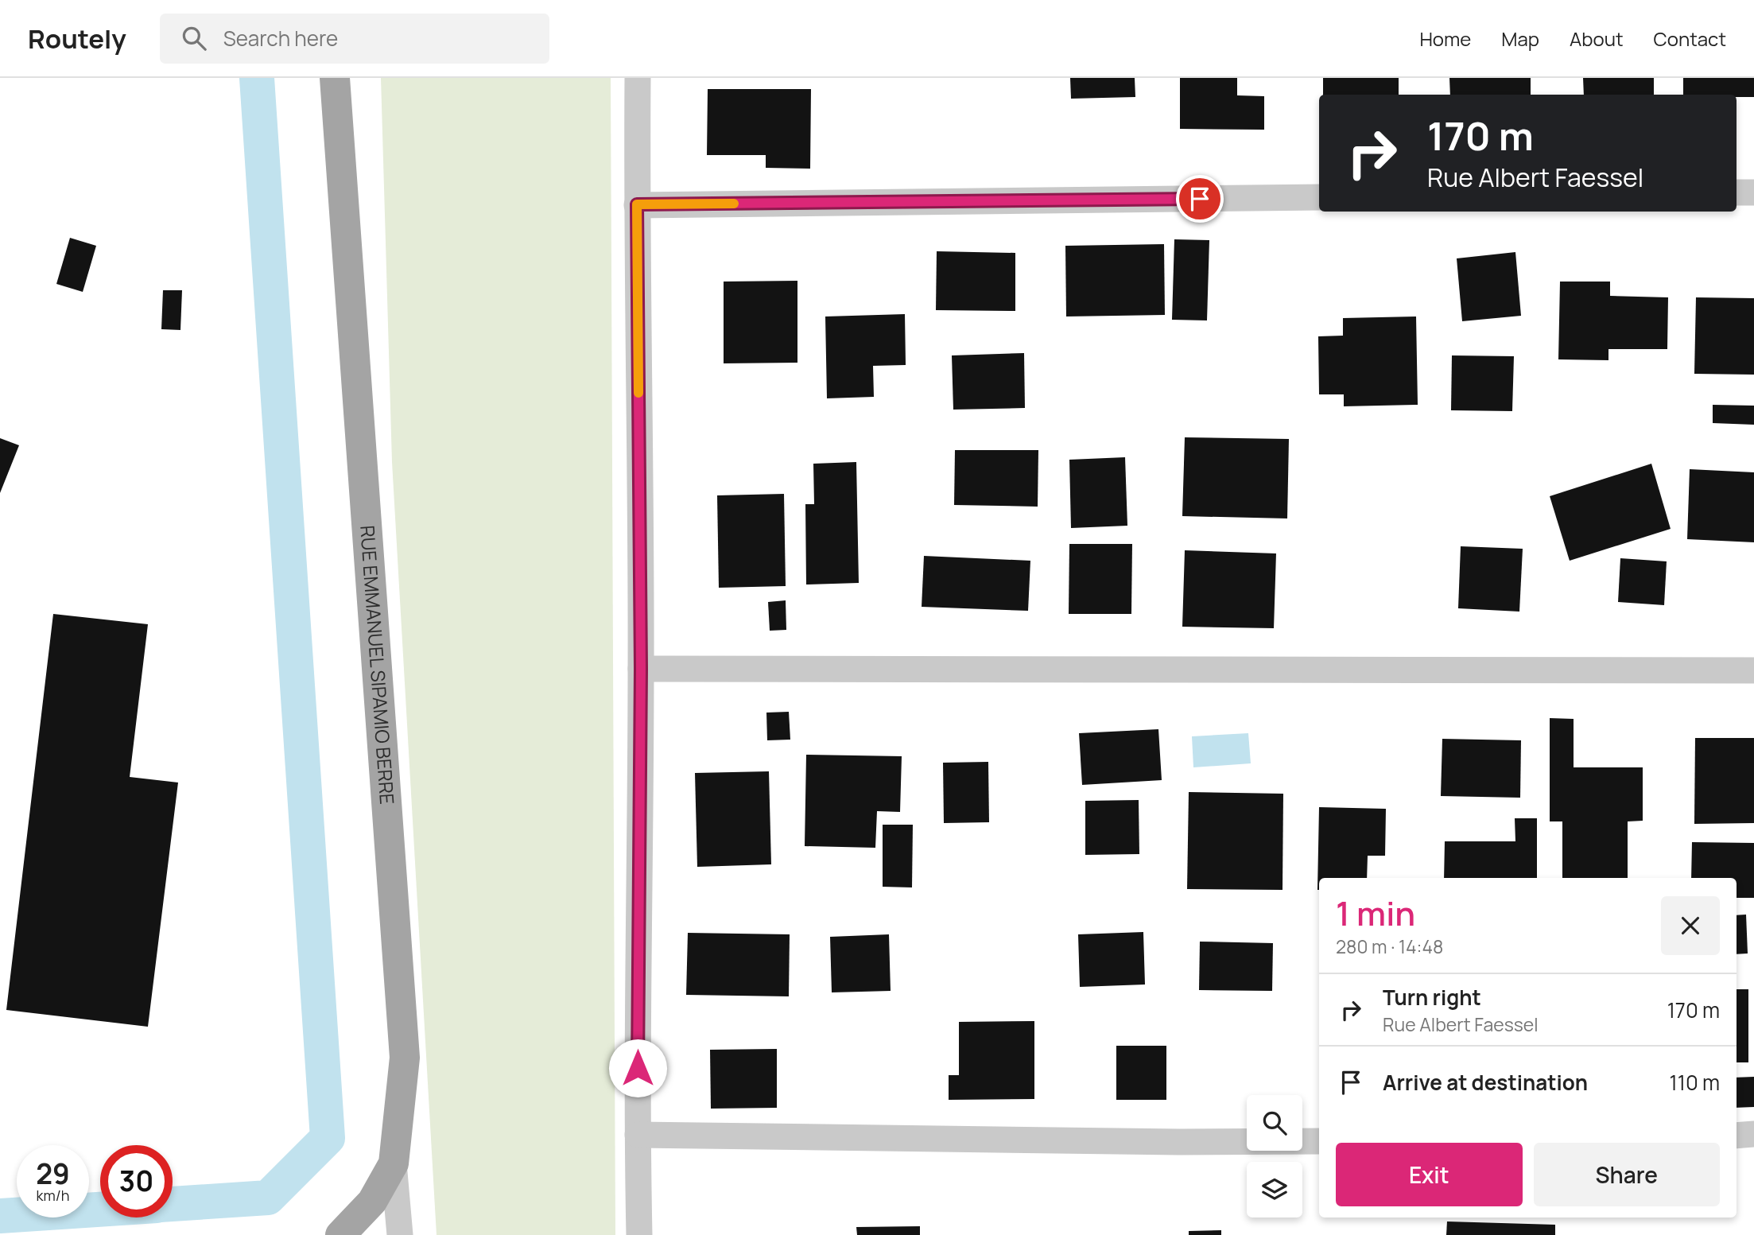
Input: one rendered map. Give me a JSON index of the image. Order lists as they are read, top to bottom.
{
  "streets": {
    "main road": ["RUE EMMANUEL SIPAMIO BERRE"]
  },
  "page": {
    "header": "Routely",
    "search": "Search here",
    "nav": [
      "Home",
      "Map",
      "About",
      "Contact"
    ],
    "turn": ["170 m", "Rue Albert Faessel"],
    "heading": ["1 min", "280 m · 14:48"],
    "list": [
      {
        "name": "Turn right",
        "note": "Rue Albert Faessel",
        "value": "170 m"
      },
      {
        "name": "Arrive at destination",
        "value": "110 m"
      }
    ],
    "buttons": ["Exit", "Share"],
    "speed": "29 km/h",
    "limit": "30"
  }
}
